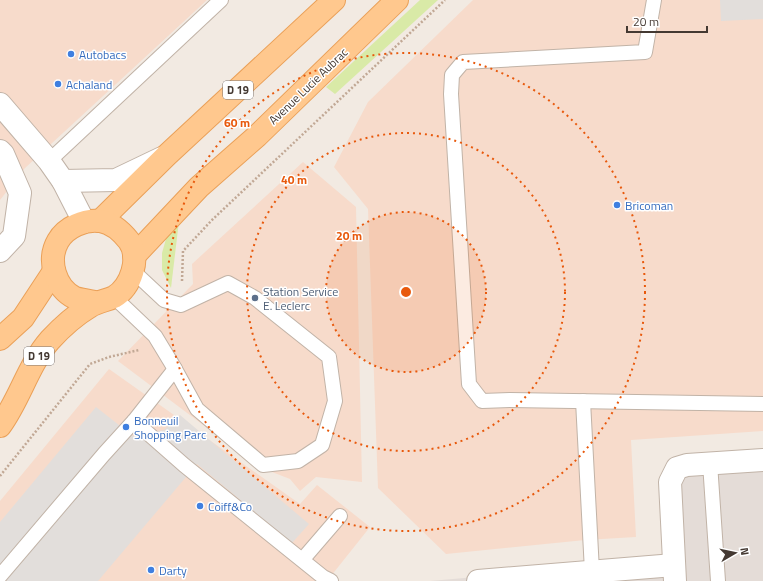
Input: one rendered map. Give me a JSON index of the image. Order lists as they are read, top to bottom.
{
  "streets": {
    "main road": ["Avenue Lucie Aubrac", "D 19"]
  },
  "crossings": [
    ["Avenue Lucie Aubrac", "D 19"]
  ],
  "places": [
    "Autobacs",
    "Achaland",
    "Bricoman",
    "Station Service E. Leclerc",
    "Bonneuil Shopping Parc",
    "Coiff&Co",
    "Darty"
  ],
  "scale_bar": "20 m",
  "north": "right",
  "rings": ["60 m", "40 m", "20 m"]
}
